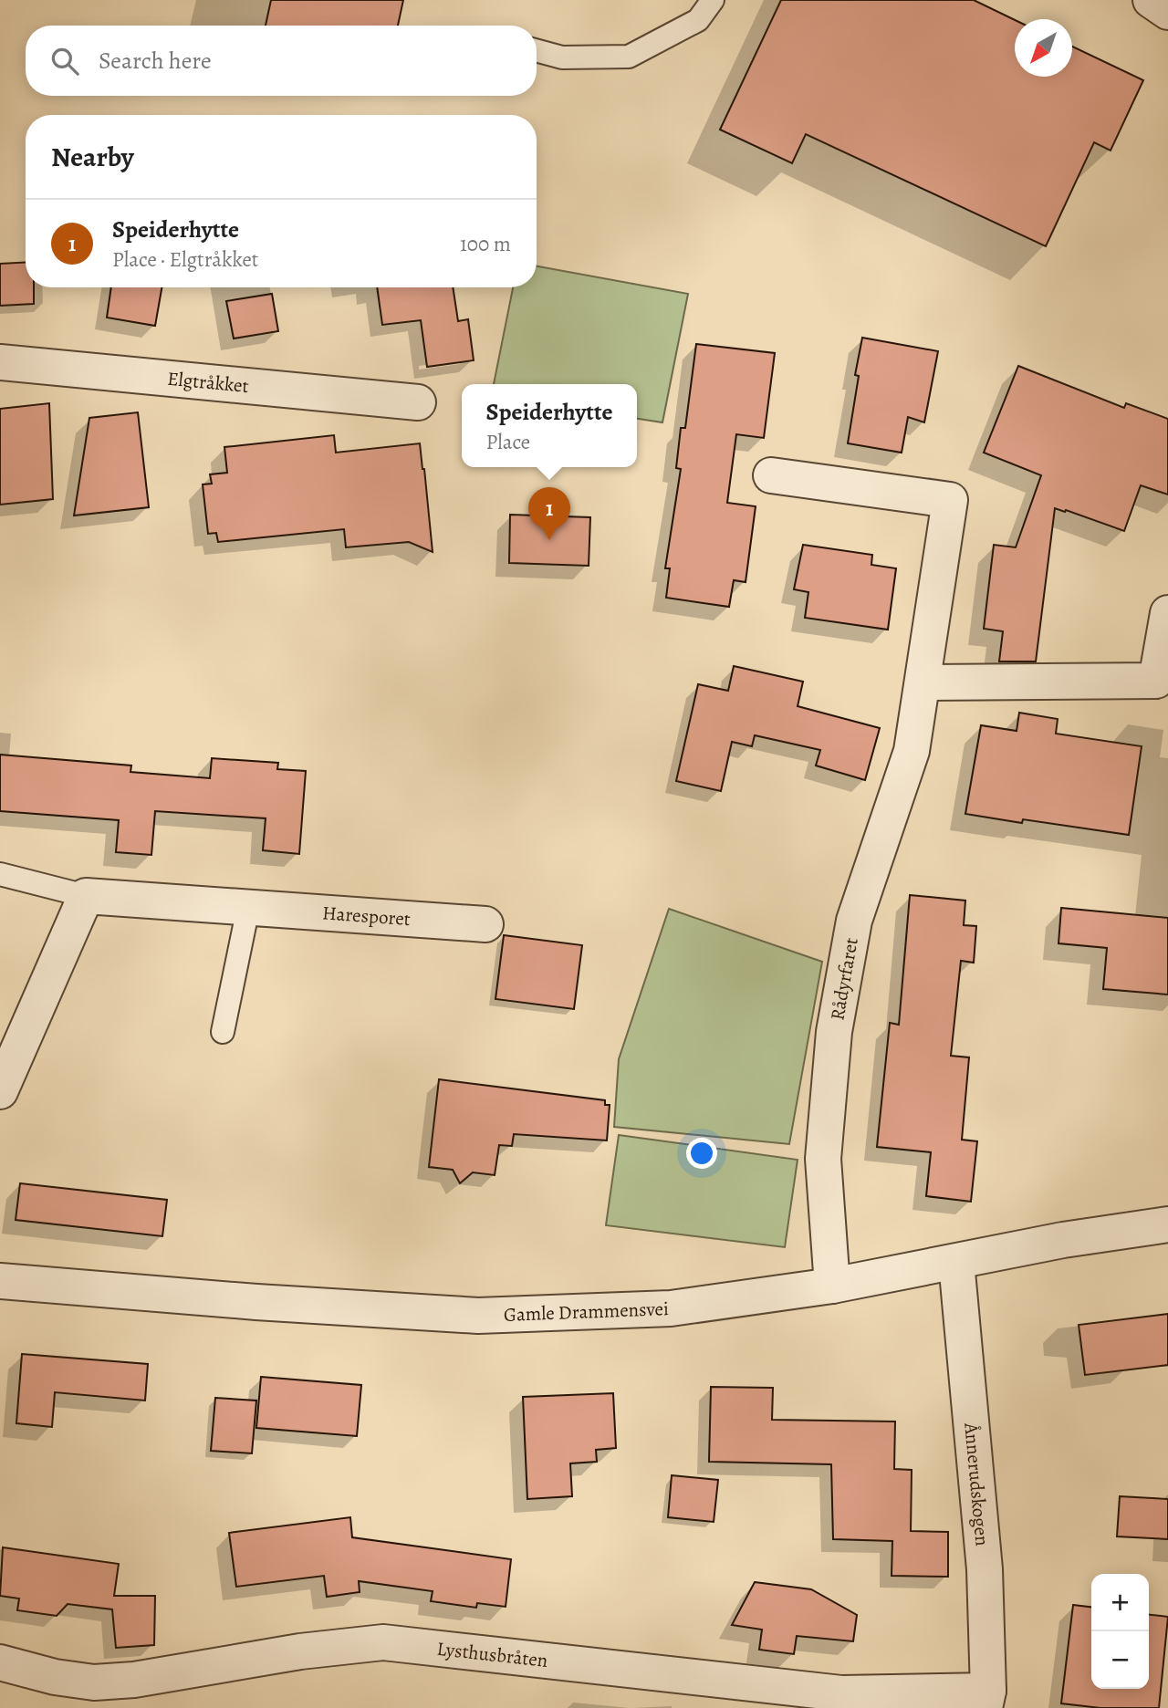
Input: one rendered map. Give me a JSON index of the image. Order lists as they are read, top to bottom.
{
  "streets": {
    "street": [
      "Elgtråkket",
      "Haresporet",
      "Rådyrfaret",
      "Gamle Drammensvei",
      "Ånnerudskogen",
      "Lysthusbråten"
    ]
  },
  "crossings": [
    ["Rådyrfaret", "Gamle Drammensvei"],
    ["Gamle Drammensvei", "Ånnerudskogen"],
    ["Ånnerudskogen", "Lysthusbråten"]
  ],
  "north": "bottom left",
  "page": {
    "search": "Search here",
    "heading": "Nearby",
    "list": [
      {
        "mark": "1",
        "name": "Speiderhytte",
        "note": "Place · Elgtråkket",
        "value": "100 m"
      }
    ],
    "popup": ["Speiderhytte", "Place"],
    "pins": "1",
    "map_buttons": ["+", "−"]
  }
}
